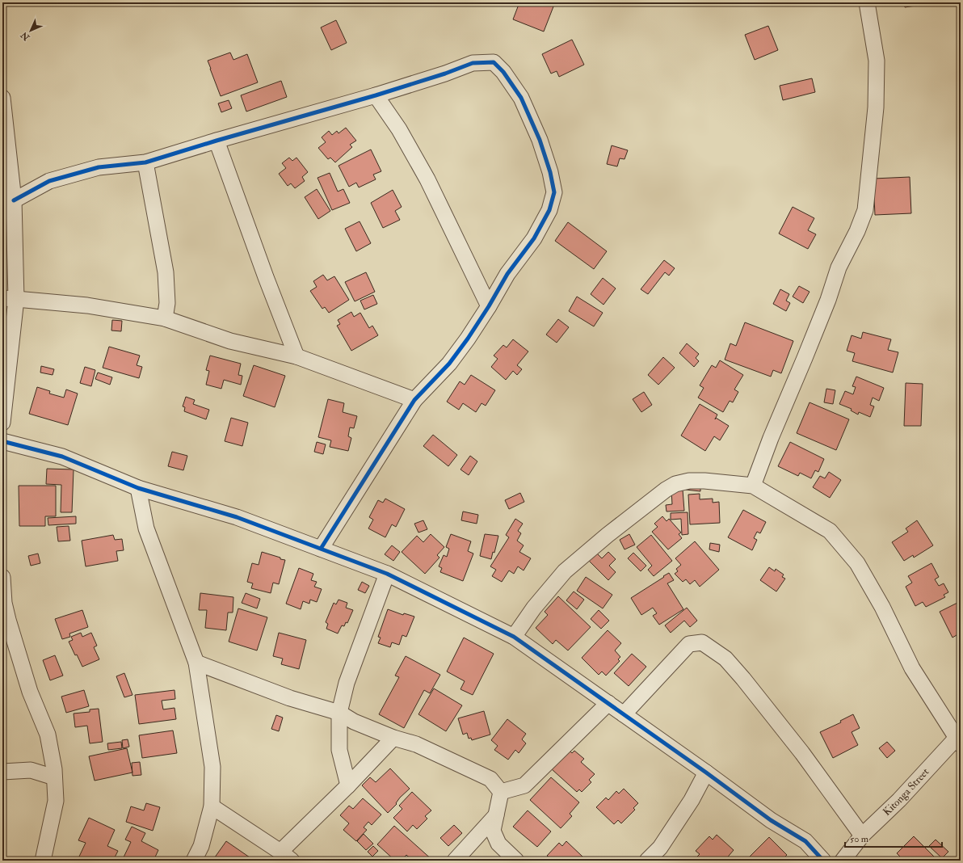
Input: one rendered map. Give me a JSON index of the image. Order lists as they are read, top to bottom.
{
  "streets": {
    "street": ["Kitonga Street"]
  },
  "scale_bar": "50 m",
  "north": "bottom left"
}
